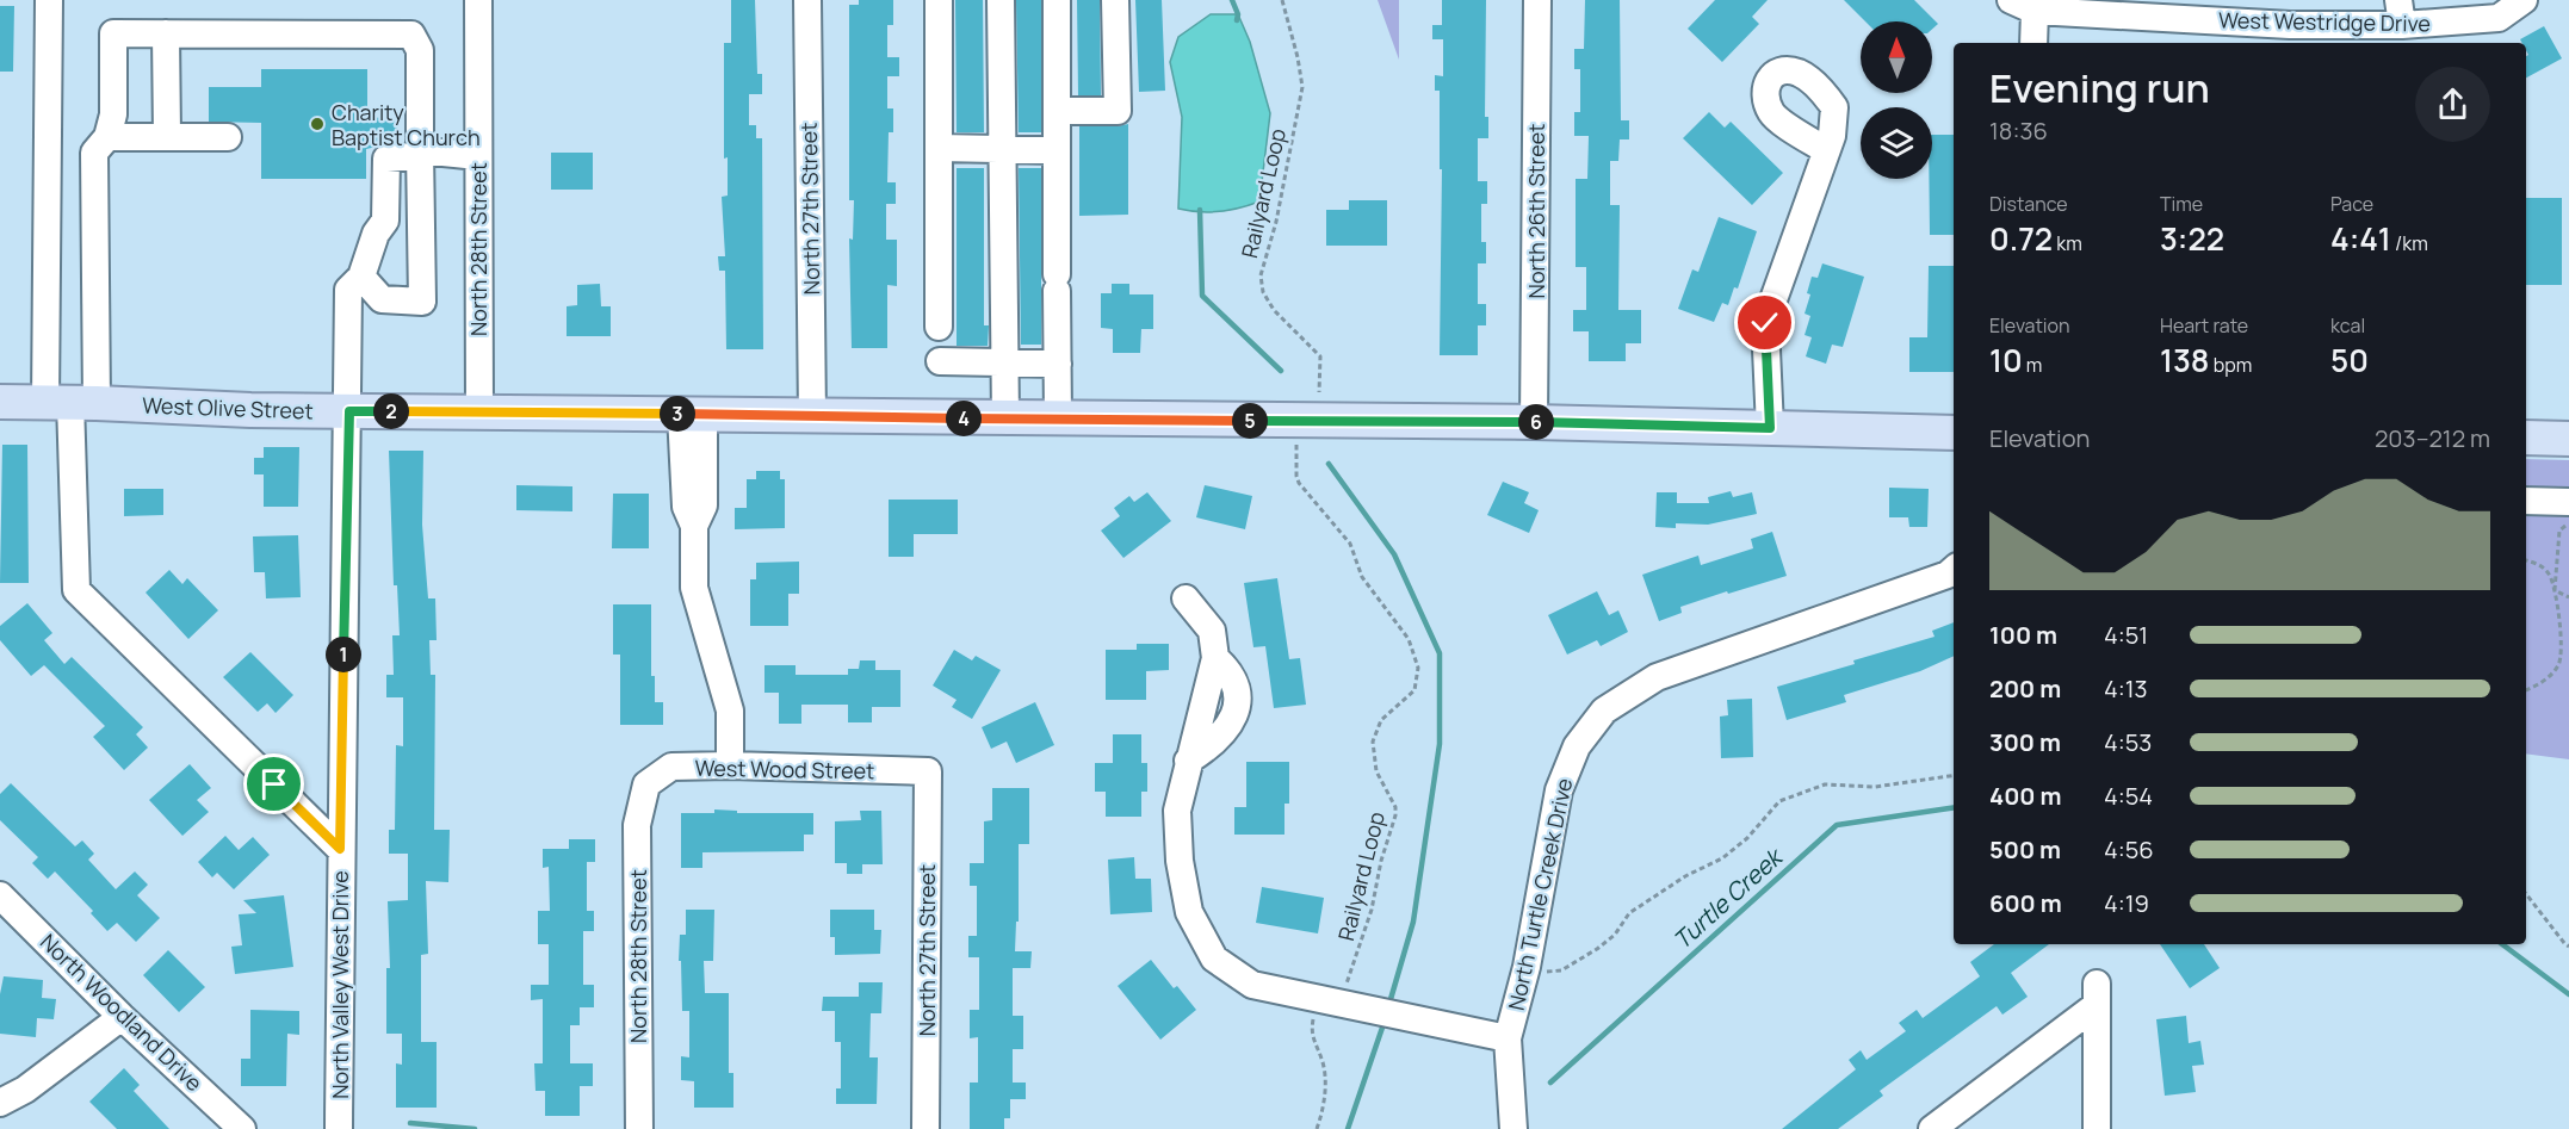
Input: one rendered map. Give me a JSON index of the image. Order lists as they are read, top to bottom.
{
  "streets": {
    "main road": ["West Olive Street"],
    "street": [
      "West Westridge Drive",
      "North 27th Street",
      "North 26th Street",
      "North 28th Street",
      "West Wood Street",
      "North Turtle Creek Drive",
      "North Valley West Drive",
      "North Woodland Drive"
    ],
    "path": ["Railyard Loop"]
  },
  "crossings": [
    ["North 27th Street", "West Olive Street"],
    ["North 27th Street", "West Wood Street"],
    ["North 26th Street", "West Olive Street"],
    ["North 28th Street", "West Olive Street"],
    ["North 28th Street", "West Wood Street"],
    ["West Olive Street", "North Valley West Drive"]
  ],
  "water": ["Turtle Creek"],
  "places": ["Charity Baptist Church"],
  "north": "top",
  "page": {
    "heading": ["Evening run", "18:36"],
    "stats": [
      ["Distance", "0.72 km"],
      ["Time", "3:22"],
      ["Pace", "4:41 /km"],
      ["Elevation", "10 m"],
      ["Heart rate", "138 bpm"],
      ["kcal", "50"]
    ],
    "pins": [
      "2",
      "3",
      "4",
      "5",
      "6",
      "1"
    ],
    "chart": ["Elevation", "203–212 m"],
    "list": [
      {
        "name": "100 m",
        "note": "4:51"
      },
      {
        "name": "200 m",
        "note": "4:13"
      },
      {
        "name": "300 m",
        "note": "4:53"
      },
      {
        "name": "400 m",
        "note": "4:54"
      },
      {
        "name": "500 m",
        "note": "4:56"
      },
      {
        "name": "600 m",
        "note": "4:19"
      }
    ]
  }
}
